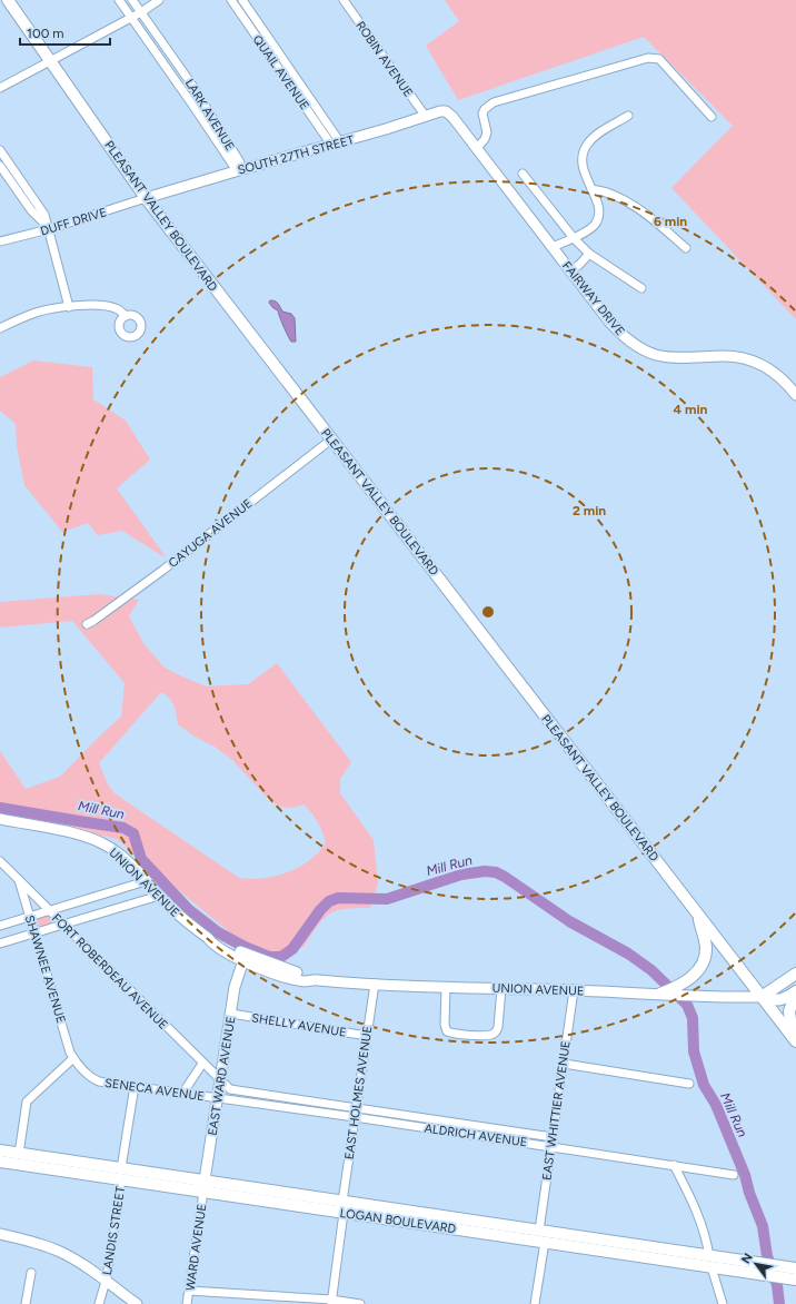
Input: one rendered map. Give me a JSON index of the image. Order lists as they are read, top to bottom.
{
  "streets": {
    "main road": ["PLEASANT VALLEY BOULEVARD", "LOGAN BOULEVARD"],
    "street": [
      "ROBIN AVENUE",
      "QUAIL AVENUE",
      "LARK AVENUE",
      "SOUTH 27TH STREET",
      "DUFF DRIVE",
      "FAIRWAY DRIVE",
      "CAYUGA AVENUE",
      "UNION AVENUE",
      "SHAWNEE AVENUE",
      "FORT ROBERDEAU AVENUE",
      "SHELLY AVENUE",
      "EAST WARD AVENUE",
      "SENECA AVENUE",
      "EAST HOLMES AVENUE",
      "EAST WHITTIER AVENUE",
      "ALDRICH AVENUE",
      "LANDIS STREET",
      "WARD AVENUE"
    ]
  },
  "crossings": [
    ["ROBIN AVENUE", "SOUTH 27TH STREET"],
    ["QUAIL AVENUE", "SOUTH 27TH STREET"],
    ["LARK AVENUE", "SOUTH 27TH STREET"],
    ["SOUTH 27TH STREET", "PLEASANT VALLEY BOULEVARD"],
    ["SOUTH 27TH STREET", "DUFF DRIVE"],
    ["SOUTH 27TH STREET", "FAIRWAY DRIVE"],
    ["PLEASANT VALLEY BOULEVARD", "DUFF DRIVE"],
    ["PLEASANT VALLEY BOULEVARD", "CAYUGA AVENUE"],
    ["UNION AVENUE", "EAST WARD AVENUE"],
    ["UNION AVENUE", "EAST HOLMES AVENUE"],
    ["UNION AVENUE", "EAST WHITTIER AVENUE"],
    ["SHAWNEE AVENUE", "FORT ROBERDEAU AVENUE"],
    ["SHAWNEE AVENUE", "SENECA AVENUE"],
    ["FORT ROBERDEAU AVENUE", "EAST WARD AVENUE"],
    ["FORT ROBERDEAU AVENUE", "ALDRICH AVENUE"],
    ["SHELLY AVENUE", "EAST WARD AVENUE"],
    ["SHELLY AVENUE", "EAST HOLMES AVENUE"],
    ["EAST WARD AVENUE", "SENECA AVENUE"],
    ["EAST WARD AVENUE", "ALDRICH AVENUE"],
    ["EAST WARD AVENUE", "LOGAN BOULEVARD"],
    ["EAST WARD AVENUE", "WARD AVENUE"],
    ["SENECA AVENUE", "ALDRICH AVENUE"],
    ["SENECA AVENUE", "LANDIS STREET"],
    ["EAST HOLMES AVENUE", "ALDRICH AVENUE"],
    ["EAST HOLMES AVENUE", "LOGAN BOULEVARD"],
    ["EAST WHITTIER AVENUE", "ALDRICH AVENUE"],
    ["EAST WHITTIER AVENUE", "LOGAN BOULEVARD"],
    ["LOGAN BOULEVARD", "LANDIS STREET"],
    ["LOGAN BOULEVARD", "WARD AVENUE"]
  ],
  "water": ["Mill Run"],
  "scale_bar": "100 m",
  "north": "top left",
  "rings": ["6 min", "4 min", "2 min"]
}
